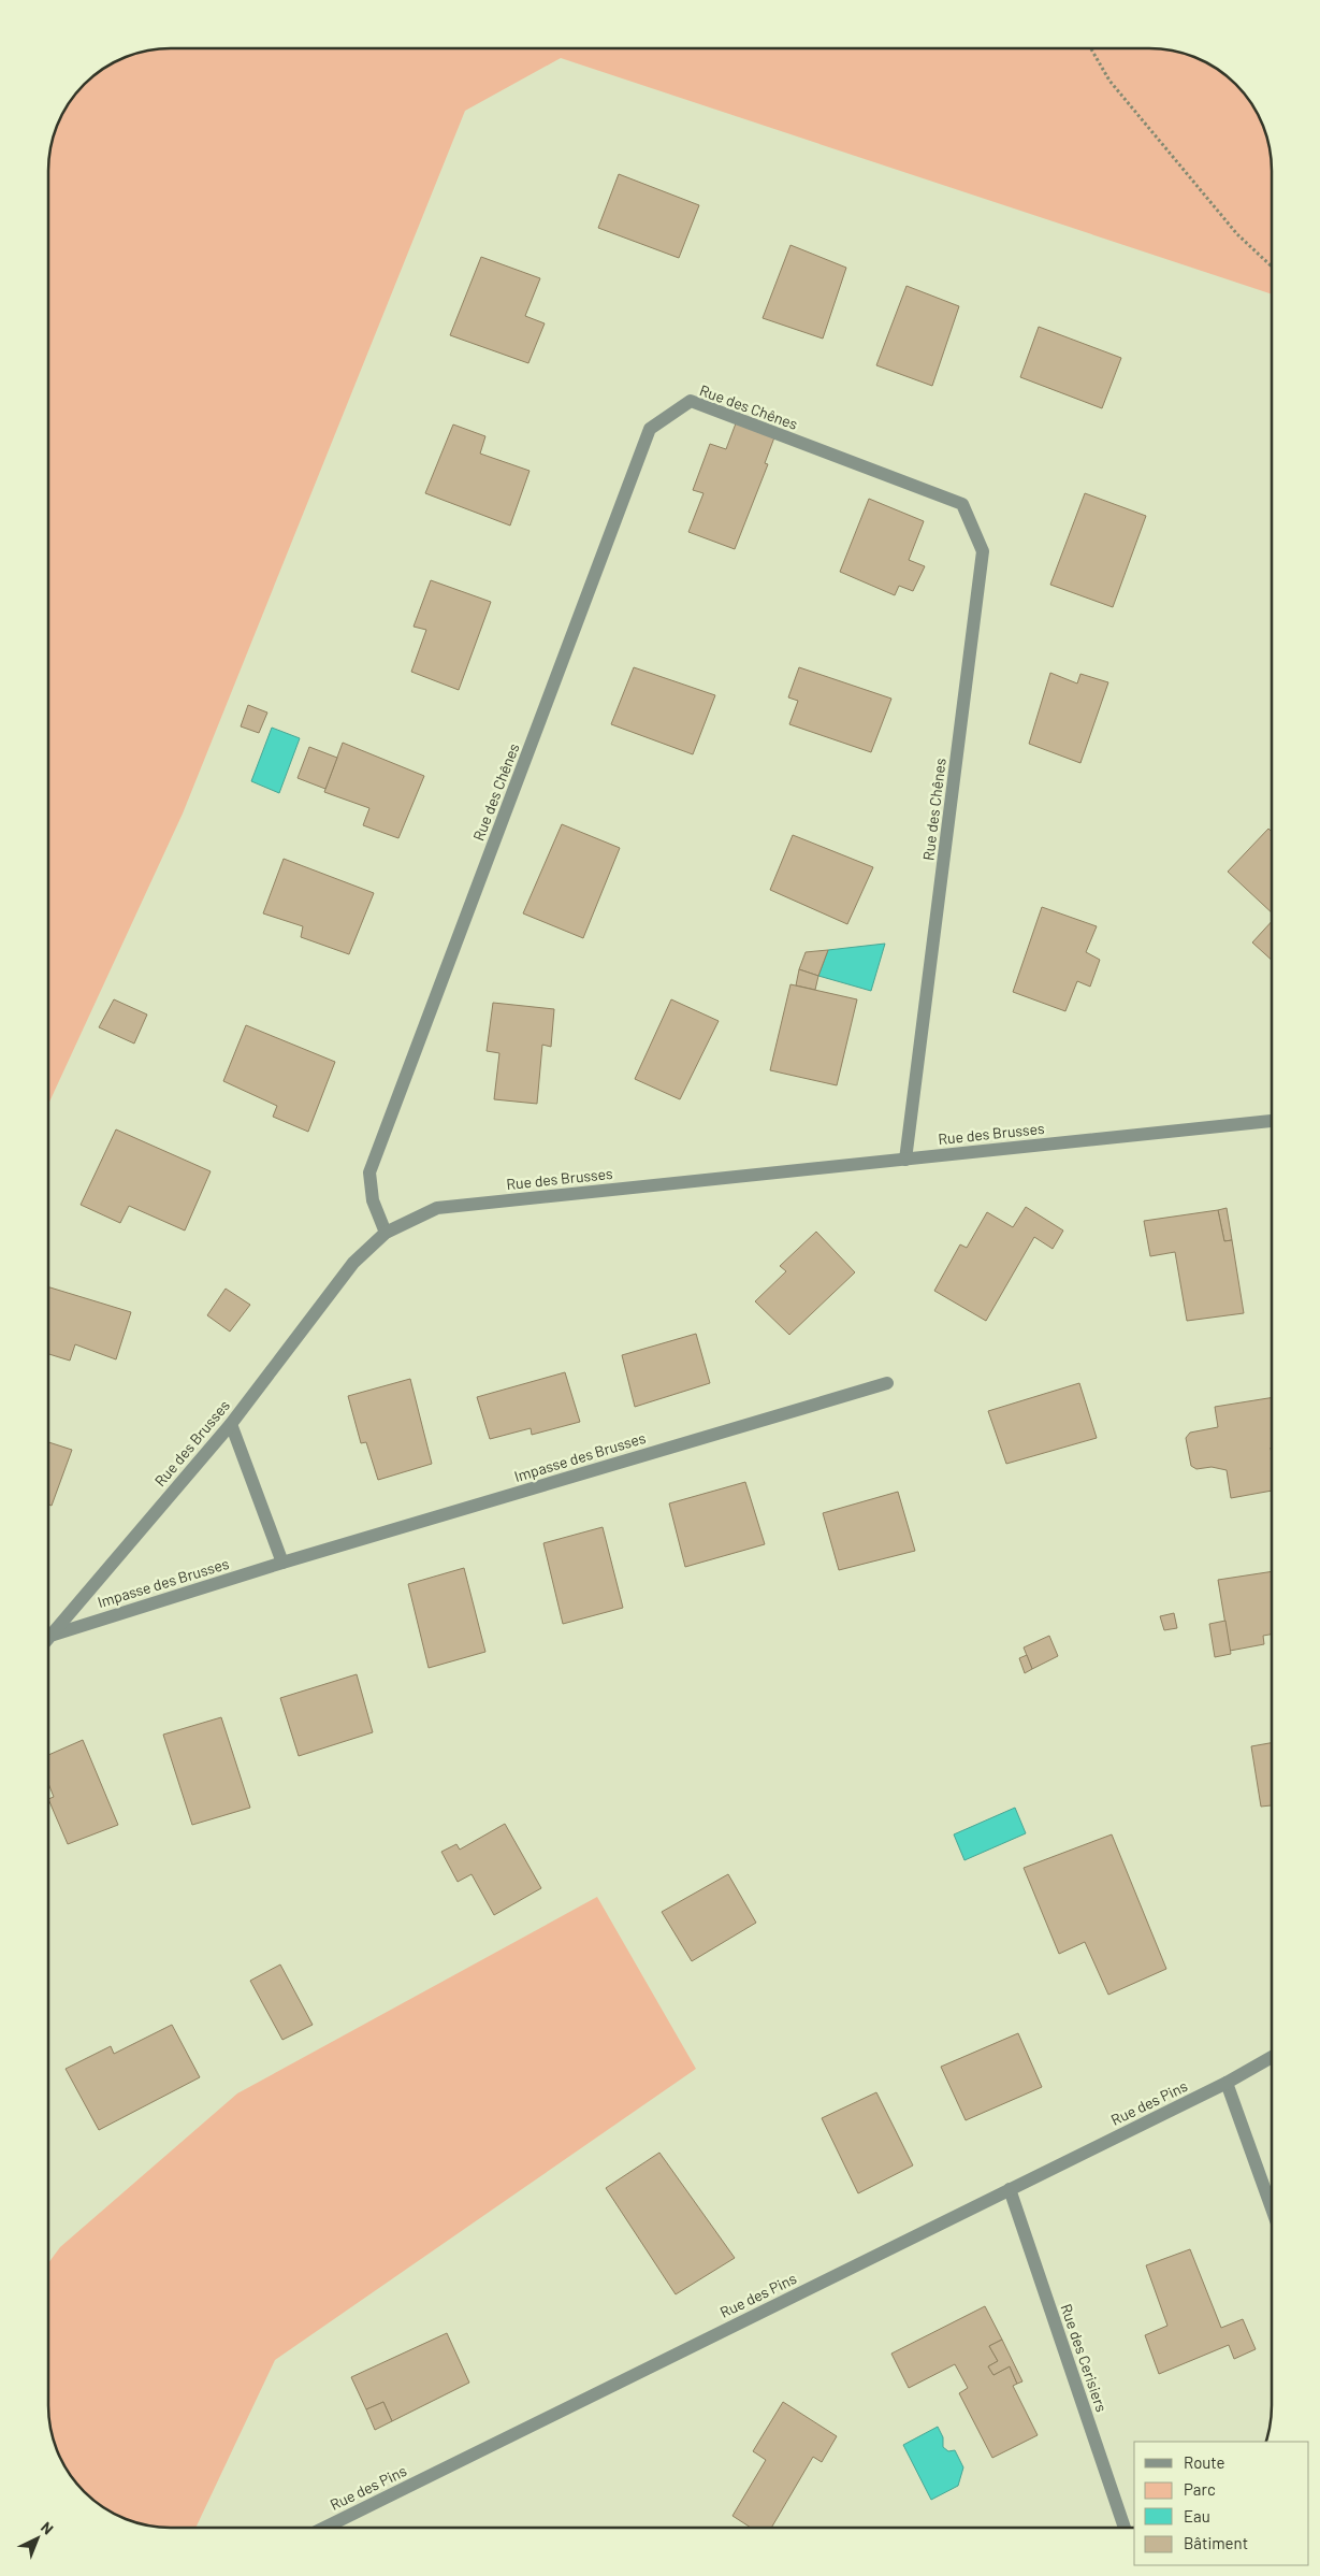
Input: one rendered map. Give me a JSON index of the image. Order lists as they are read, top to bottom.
{
  "streets": {
    "street": [
      "Rue des Chênes",
      "Rue des Brusses",
      "Impasse des Brusses",
      "Rue des Pins",
      "Rue des Cerisiers"
    ]
  },
  "crossings": [
    ["Rue des Chênes", "Rue des Brusses"],
    ["Rue des Brusses", "Impasse des Brusses"],
    ["Rue des Pins", "Rue des Cerisiers"]
  ],
  "legend": [
    "Route",
    "Parc",
    "Eau",
    "Bâtiment"
  ],
  "north": "top right"
}
